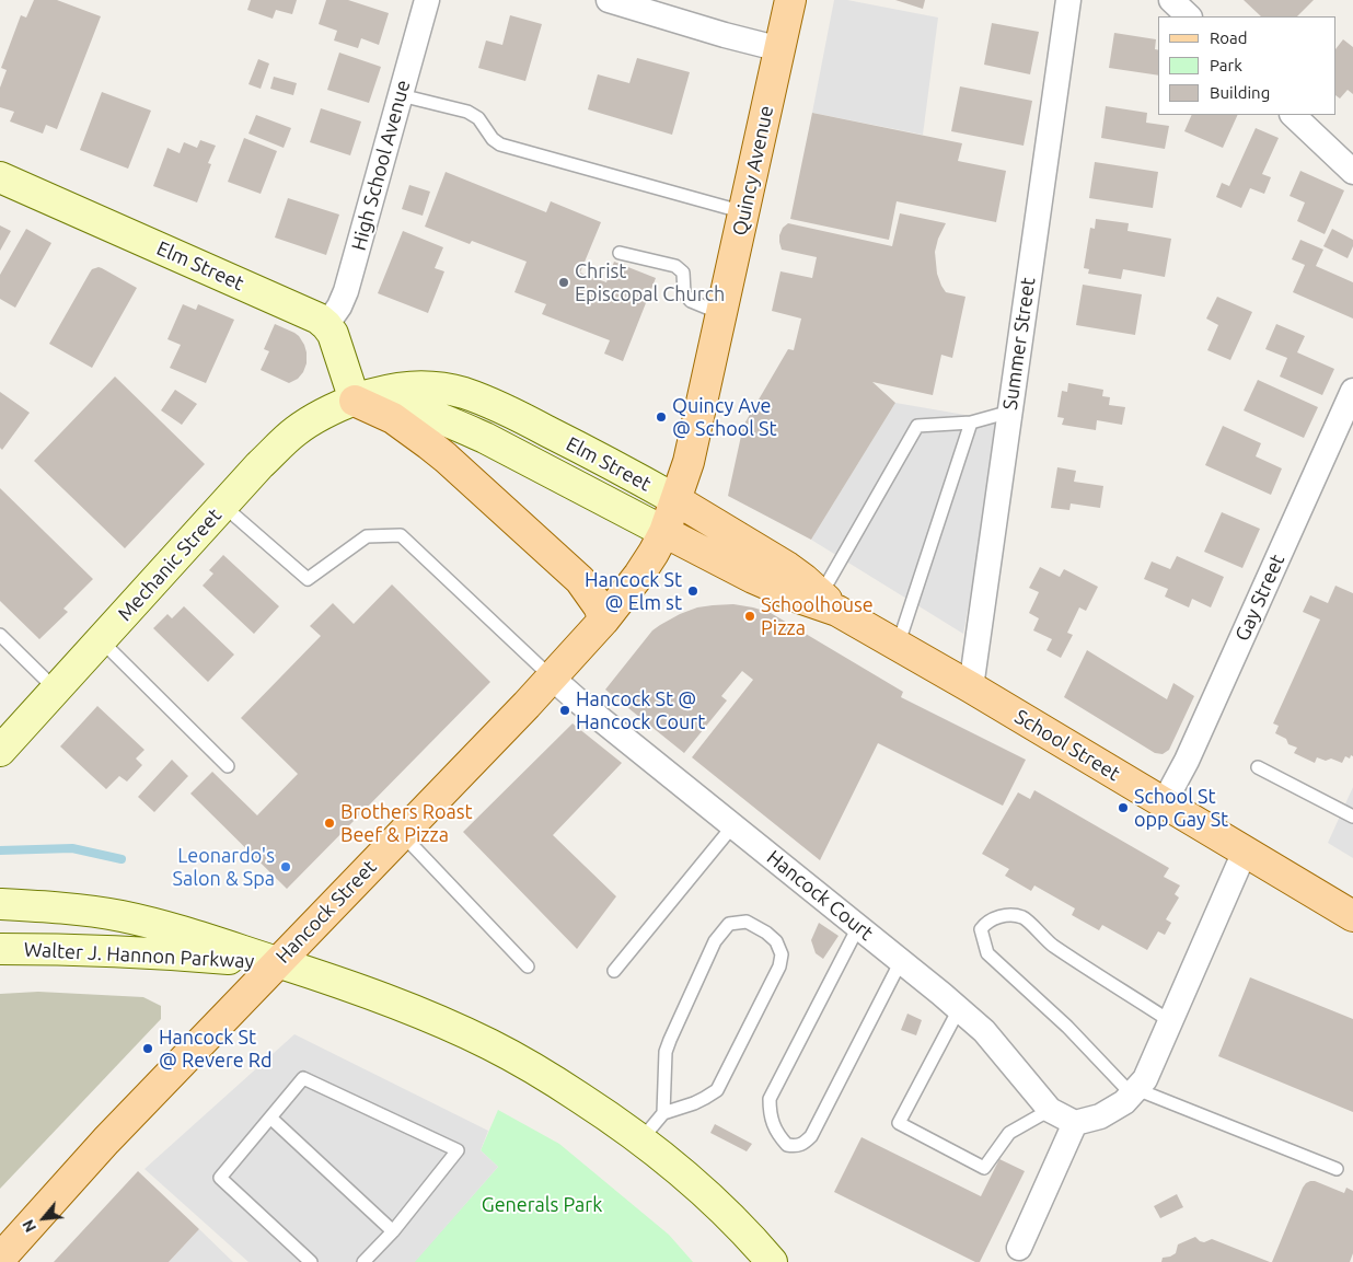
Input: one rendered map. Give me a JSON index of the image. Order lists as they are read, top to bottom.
{
  "streets": {
    "main road": ["Quincy Avenue", "School Street", "Hancock Street"],
    "street": [
      "High School Avenue",
      "Elm Street",
      "Summer Street",
      "Mechanic Street",
      "Gay Street",
      "Hancock Court",
      "Walter J. Hannon Parkway"
    ]
  },
  "crossings": [
    ["High School Avenue", "Elm Street"],
    ["Quincy Avenue", "Elm Street"],
    ["Quincy Avenue", "School Street"],
    ["Quincy Avenue", "Hancock Street"],
    ["Elm Street", "Mechanic Street"],
    ["Elm Street", "School Street"],
    ["Elm Street", "Hancock Street"],
    ["Summer Street", "School Street"],
    ["Gay Street", "School Street"],
    ["School Street", "Hancock Street"],
    ["Hancock Court", "Hancock Street"],
    ["Hancock Street", "Walter J. Hannon Parkway"]
  ],
  "parks": ["Generals Park"],
  "places": [
    "Christ Episcopal Church",
    "Quincy Ave @ School St",
    "Hancock St @ Elm st",
    "Schoolhouse Pizza",
    "Hancock St @ Hancock Court",
    "School St opp Gay St",
    "Brothers Roast Beef & Pizza",
    "Leonardo's Salon & Spa",
    "Hancock St @ Revere Rd"
  ],
  "legend": ["Road", "Park", "Building"],
  "north": "bottom left"
}
